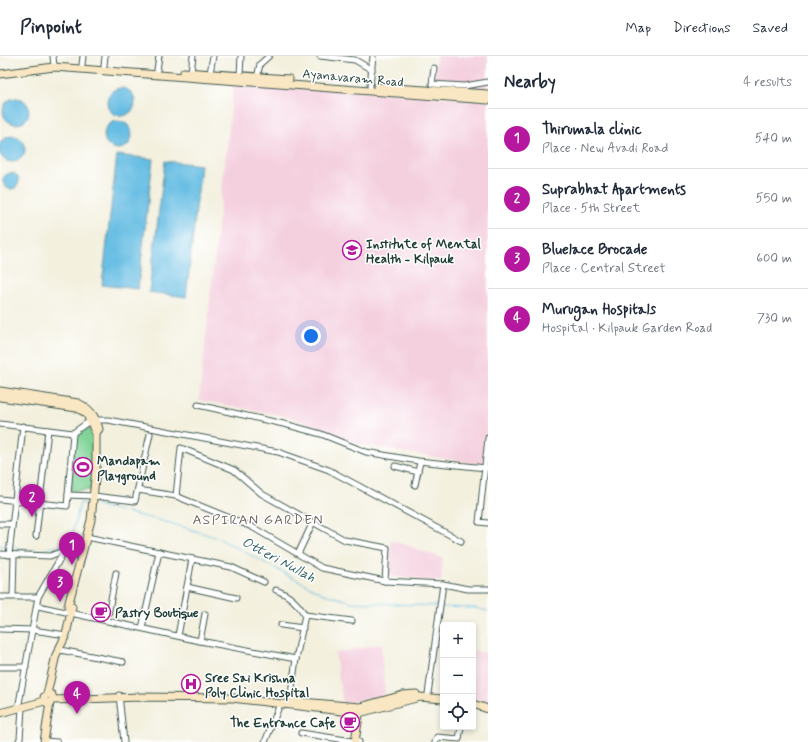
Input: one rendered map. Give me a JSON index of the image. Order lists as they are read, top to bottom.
{
  "streets": {
    "main road": ["Ayanavaram Road"]
  },
  "districts": ["ASPIRAN GARDEN"],
  "water": ["Otteri Nullah"],
  "places": {
    "school or university": ["Institute of Mental Health - Kilpauk"],
    "sports": ["Mandapam Playground"],
    "cafe": ["Pastry Boutique", "The Entrance Cafe"],
    "hospital": ["Sree Sai Krishna Poly Clinic Hospital"]
  },
  "page": {
    "header": "Pinpoint",
    "nav": ["Map", "Directions", "Saved"],
    "heading": ["Nearby", "4 results"],
    "list": [
      {
        "mark": "1",
        "name": "Thirumala clinic",
        "note": "Place · New Avadi Road",
        "value": "540 m"
      },
      {
        "mark": "2",
        "name": "Suprabhat Apartments",
        "note": "Place · 5th Street",
        "value": "550 m"
      },
      {
        "mark": "3",
        "name": "Bluelace Brocade",
        "note": "Place · Central Street",
        "value": "600 m"
      },
      {
        "mark": "4",
        "name": "Murugan Hospitals",
        "note": "Hospital · Kilpauk Garden Road",
        "value": "730 m"
      }
    ],
    "pins": [
      "2",
      "1",
      "3",
      "4"
    ],
    "map_buttons": ["+", "−"]
  }
}
